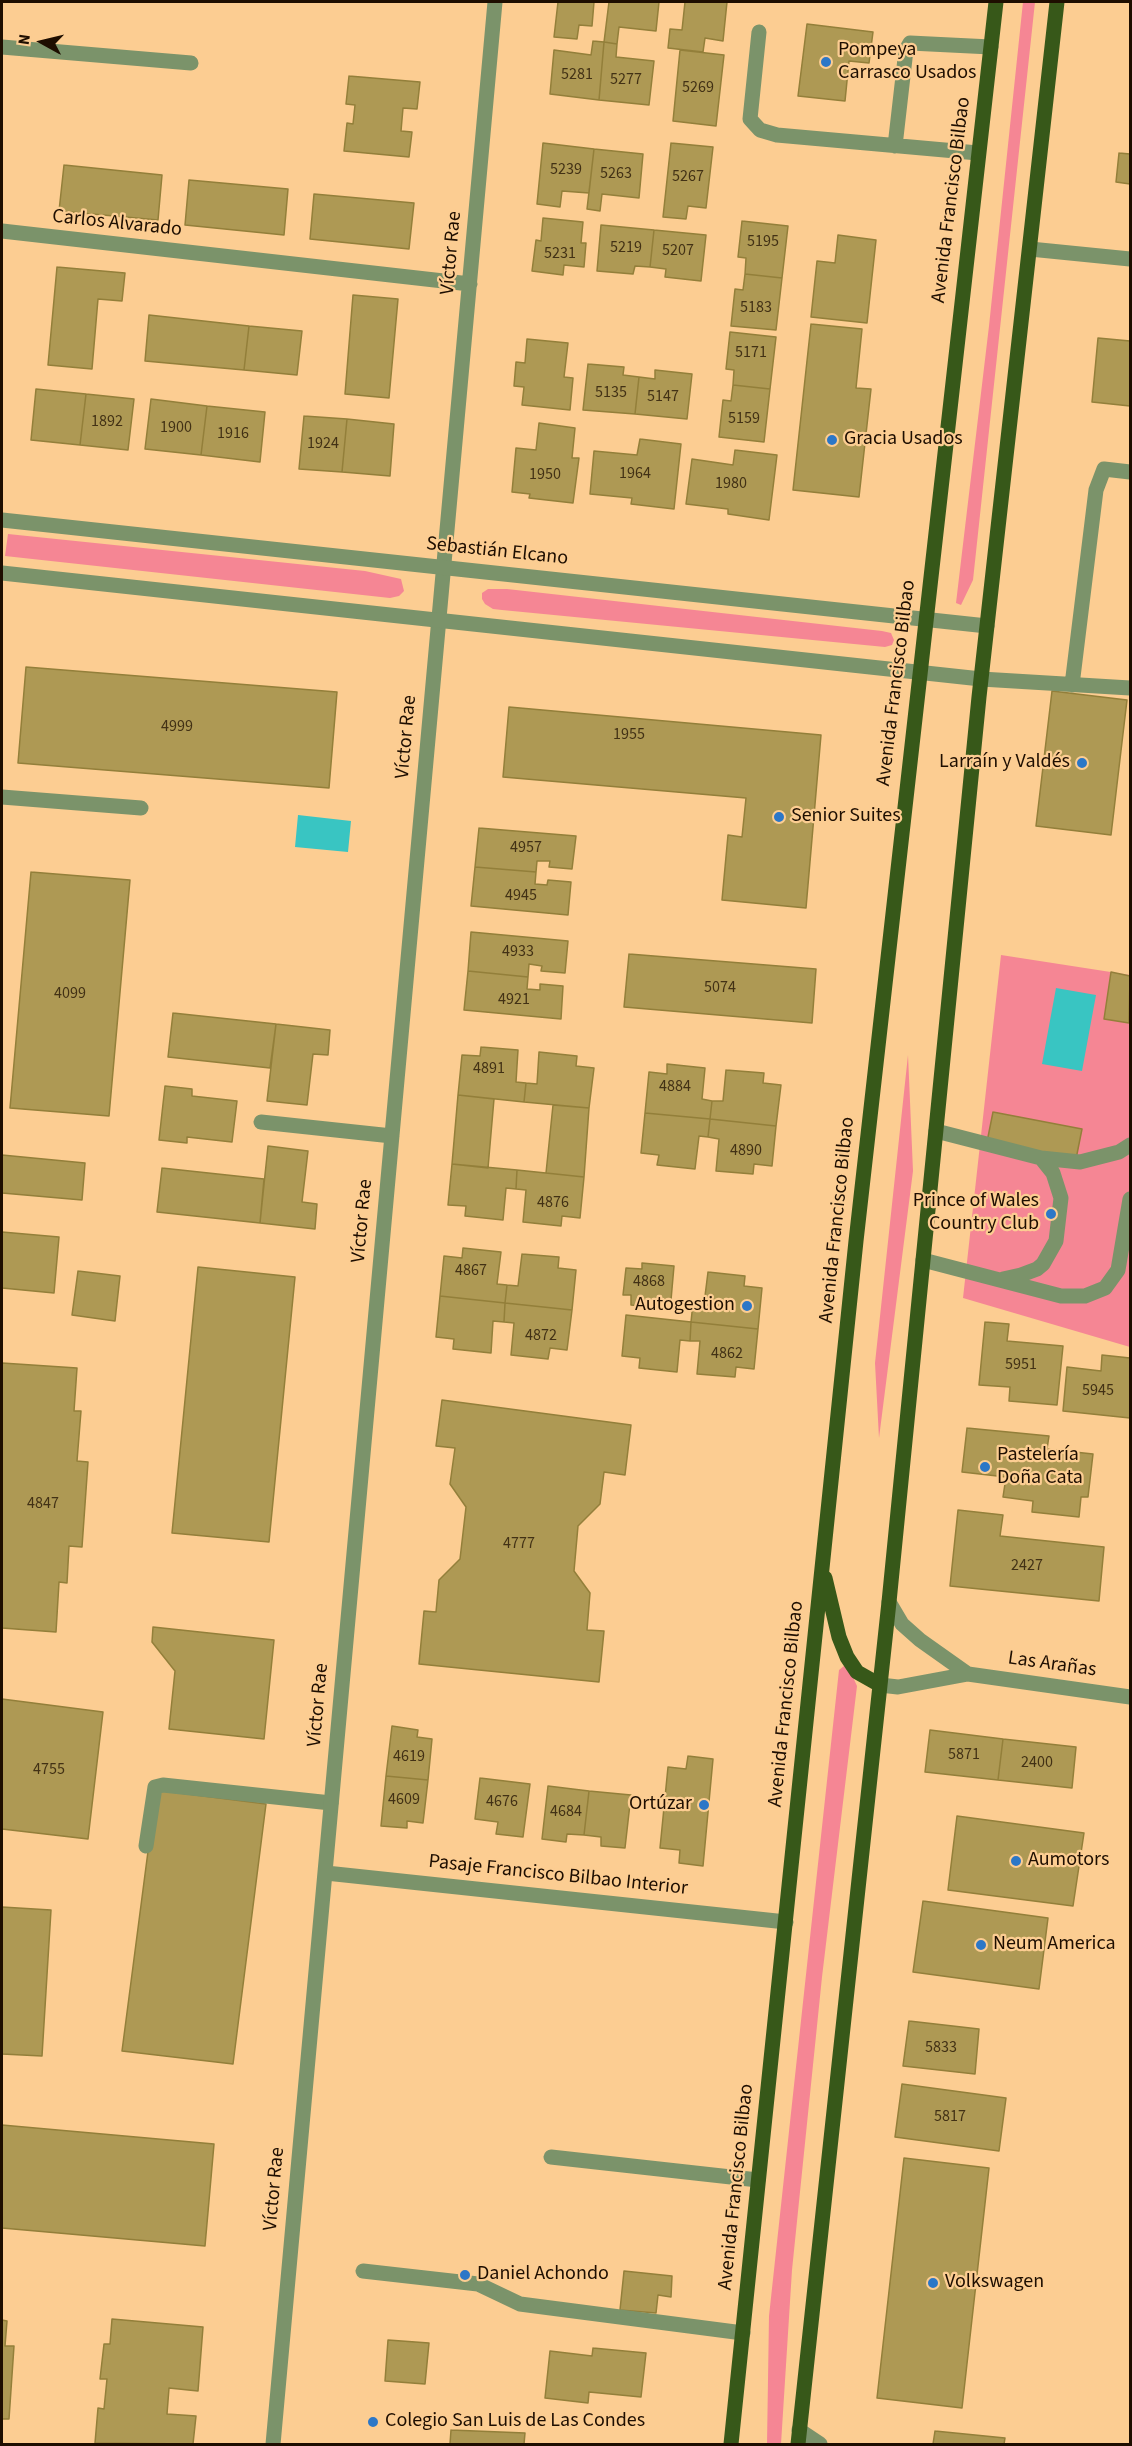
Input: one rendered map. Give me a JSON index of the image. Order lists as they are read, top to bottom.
{
  "streets": {
    "main road": ["Avenida Francisco Bilbao"],
    "street": [
      "Carlos Alvarado",
      "Víctor Rae",
      "Sebastián Elcano",
      "Las Arañas",
      "Pasaje Francisco Bilbao Interior"
    ]
  },
  "crossings": [
    ["Avenida Francisco Bilbao", "Sebastián Elcano"],
    ["Avenida Francisco Bilbao", "Pasaje Francisco Bilbao Interior"],
    ["Carlos Alvarado", "Víctor Rae"],
    ["Víctor Rae", "Sebastián Elcano"],
    ["Víctor Rae", "Pasaje Francisco Bilbao Interior"]
  ],
  "places": [
    "Pompeya Carrasco Usados",
    "Gracia Usados",
    "Larraín y Valdés",
    "Senior Suites",
    "Prince of Wales Country Club",
    "Autogestion",
    "Pastelería Doña Cata",
    "Ortúzar",
    "Aumotors",
    "Neum America",
    "Daniel Achondo",
    "Volkswagen",
    "Colegio San Luis de Las Condes"
  ],
  "house_numbers": [
    "5281",
    "5277",
    "5269",
    "5239",
    "5263",
    "5267",
    "5195",
    "5219",
    "5207",
    "5231",
    "5183",
    "5171",
    "5135",
    "5147",
    "5159",
    "1892",
    "1900",
    "1916",
    "1924",
    "1964",
    "1950",
    "1980",
    "4999",
    "1955",
    "4957",
    "4945",
    "4933",
    "5074",
    "4099",
    "4921",
    "4891",
    "4884",
    "4890",
    "4876",
    "4867",
    "4868",
    "4872",
    "4862",
    "5951",
    "5945",
    "4847",
    "4777",
    "2427",
    "5871",
    "4619",
    "2400",
    "4755",
    "4609",
    "4676",
    "4684",
    "5833",
    "5817"
  ],
  "north": "left"
}
